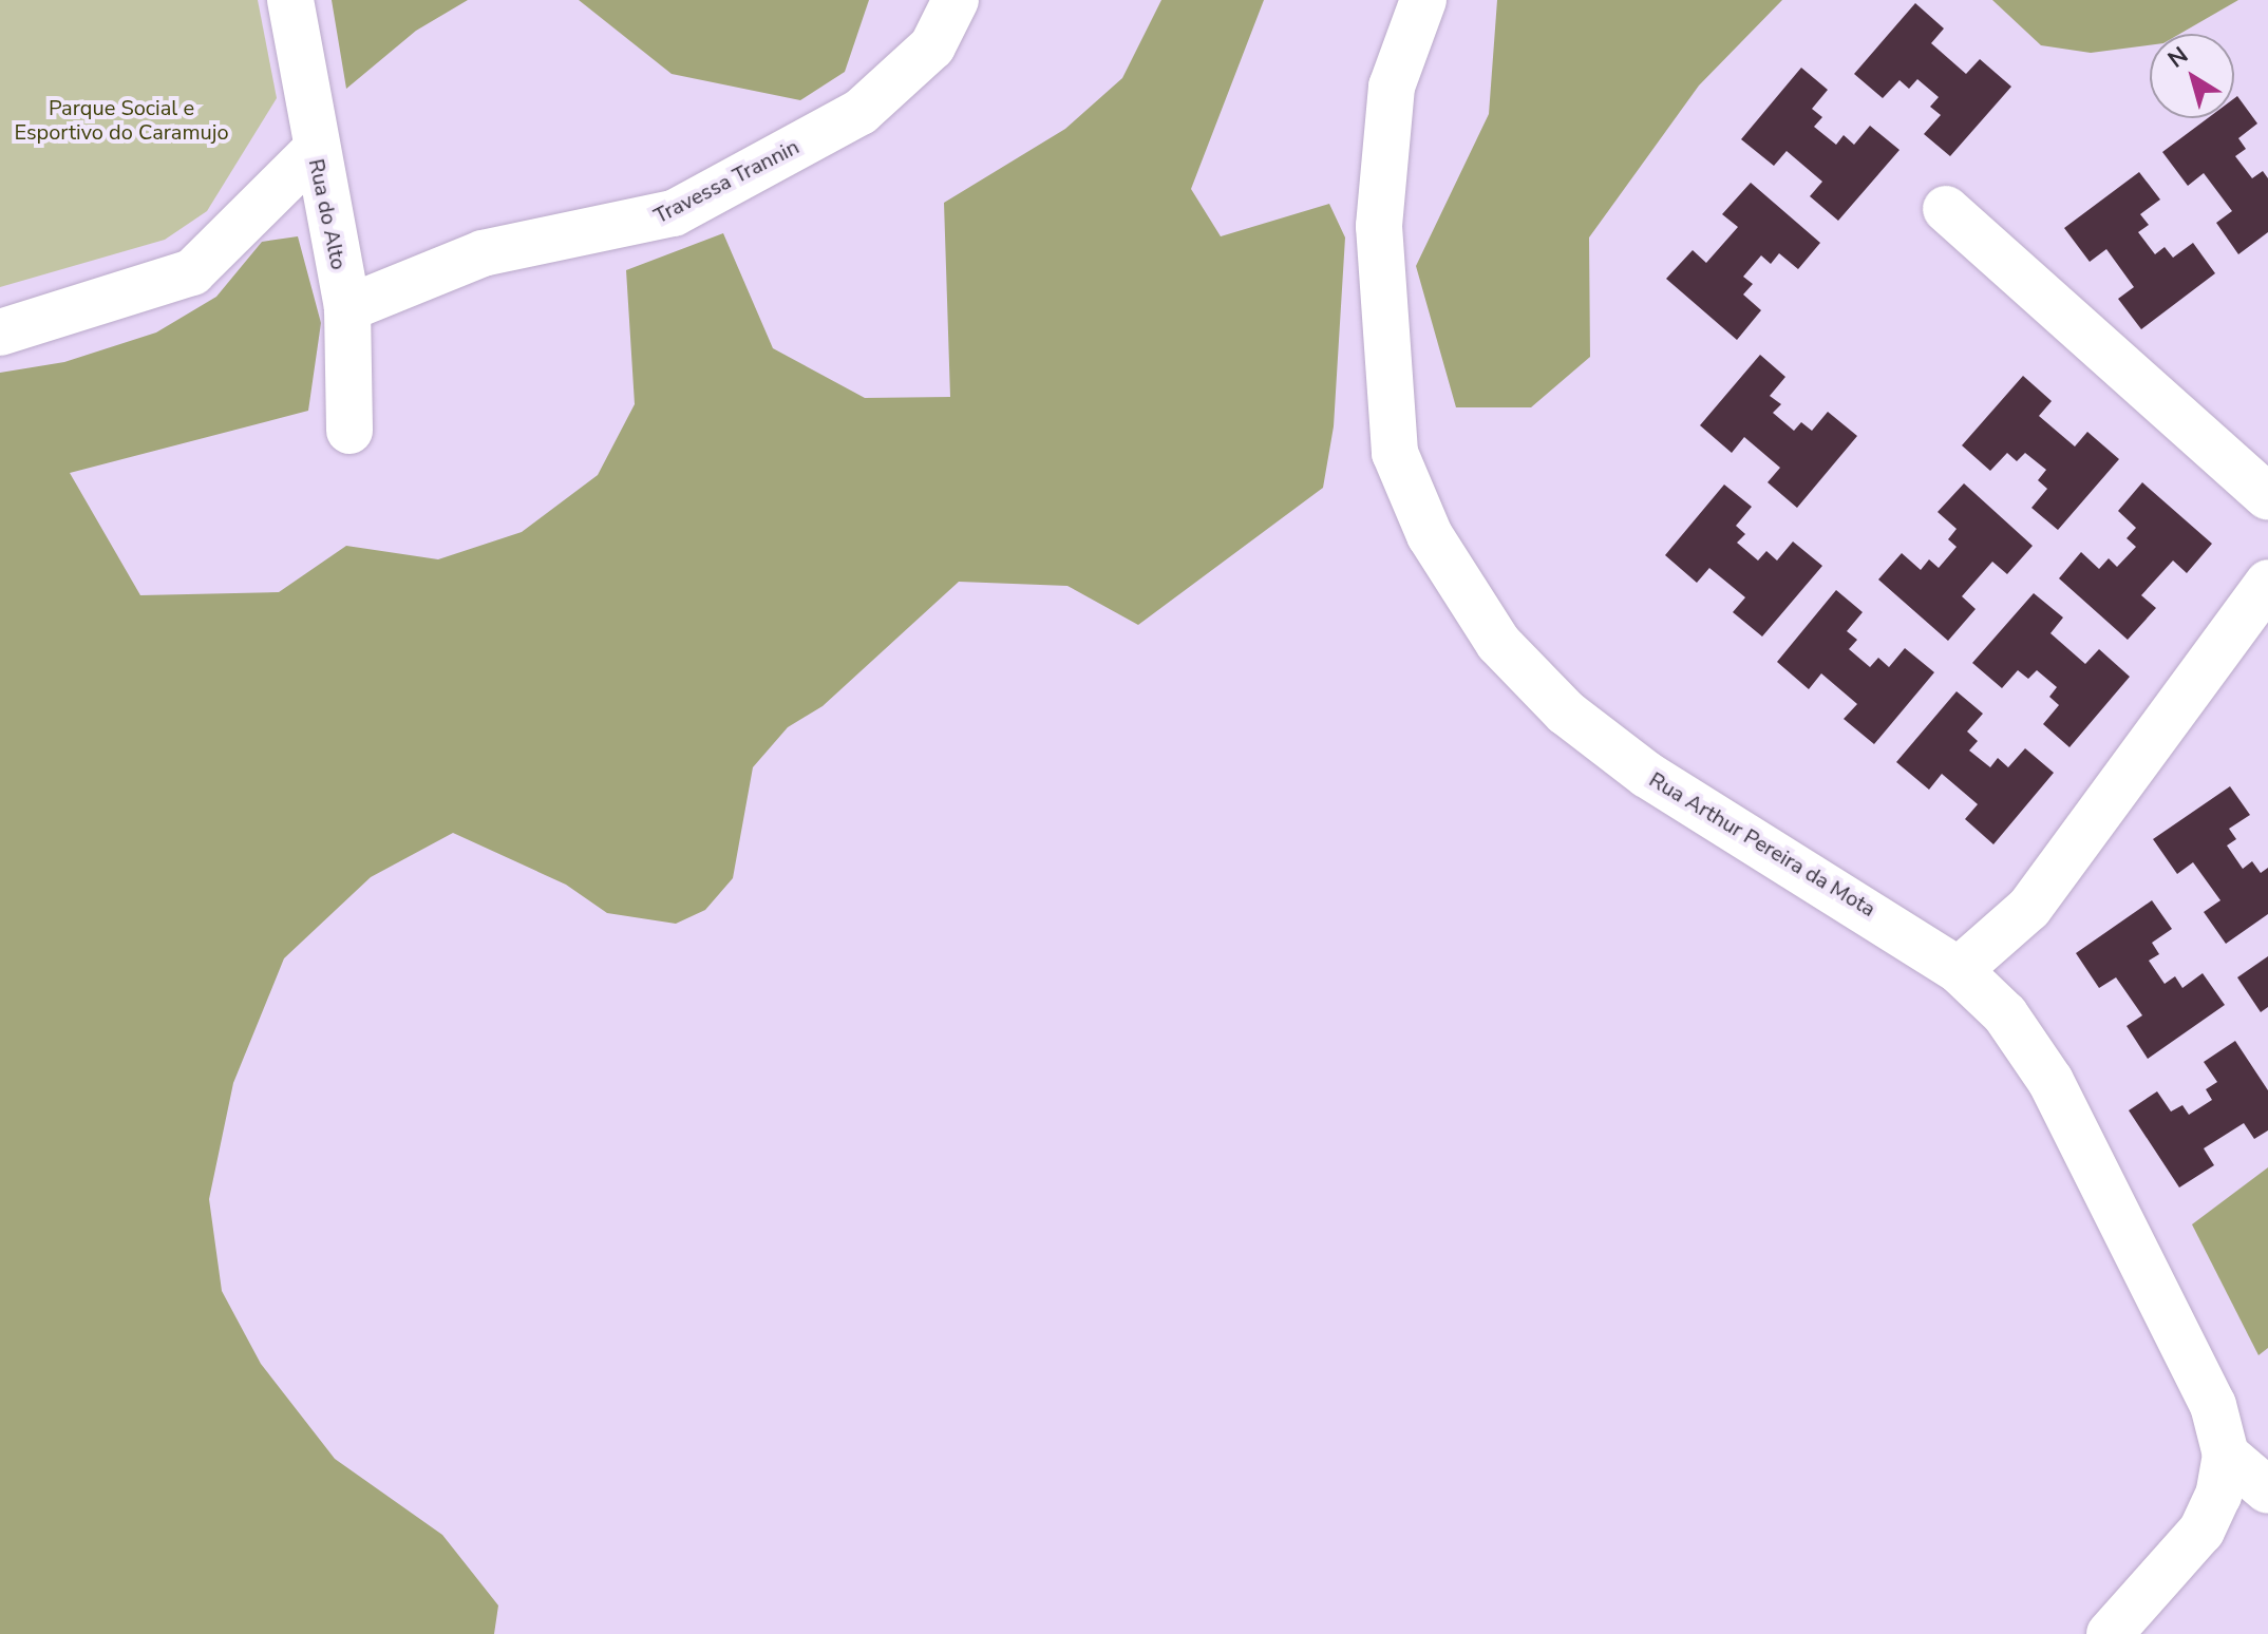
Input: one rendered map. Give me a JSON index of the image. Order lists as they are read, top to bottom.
{
  "streets": {
    "street": ["Travessa Trannin", "Rua do Alto", "Rua Arthur Pereira da Mota"]
  },
  "crossings": [
    ["Travessa Trannin", "Rua do Alto"]
  ],
  "parks": ["Parque Social e Esportivo do Caramujo"],
  "north": "top left"
}
